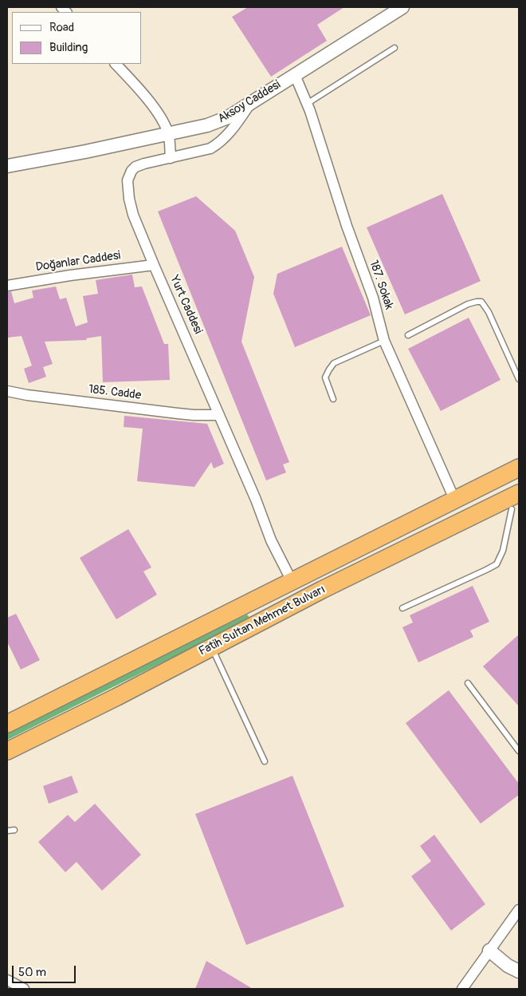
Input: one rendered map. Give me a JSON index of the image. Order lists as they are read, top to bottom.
{
  "streets": {
    "highway": ["Fatih Sultan Mehmet Bulvarı"],
    "street": [
      "Aksoy Caddesi",
      "Doğanlar Caddesi",
      "187. Sokak",
      "Yurt Caddesi",
      "185. Cadde"
    ]
  },
  "crossings": [
    ["Aksoy Caddesi", "187. Sokak"],
    ["Aksoy Caddesi", "Yurt Caddesi"],
    ["Doğanlar Caddesi", "Yurt Caddesi"],
    ["187. Sokak", "Fatih Sultan Mehmet Bulvarı"],
    ["Yurt Caddesi", "185. Cadde"],
    ["Yurt Caddesi", "Fatih Sultan Mehmet Bulvarı"]
  ],
  "legend": ["Road", "Building"],
  "scale_bar": "50 m"
}
